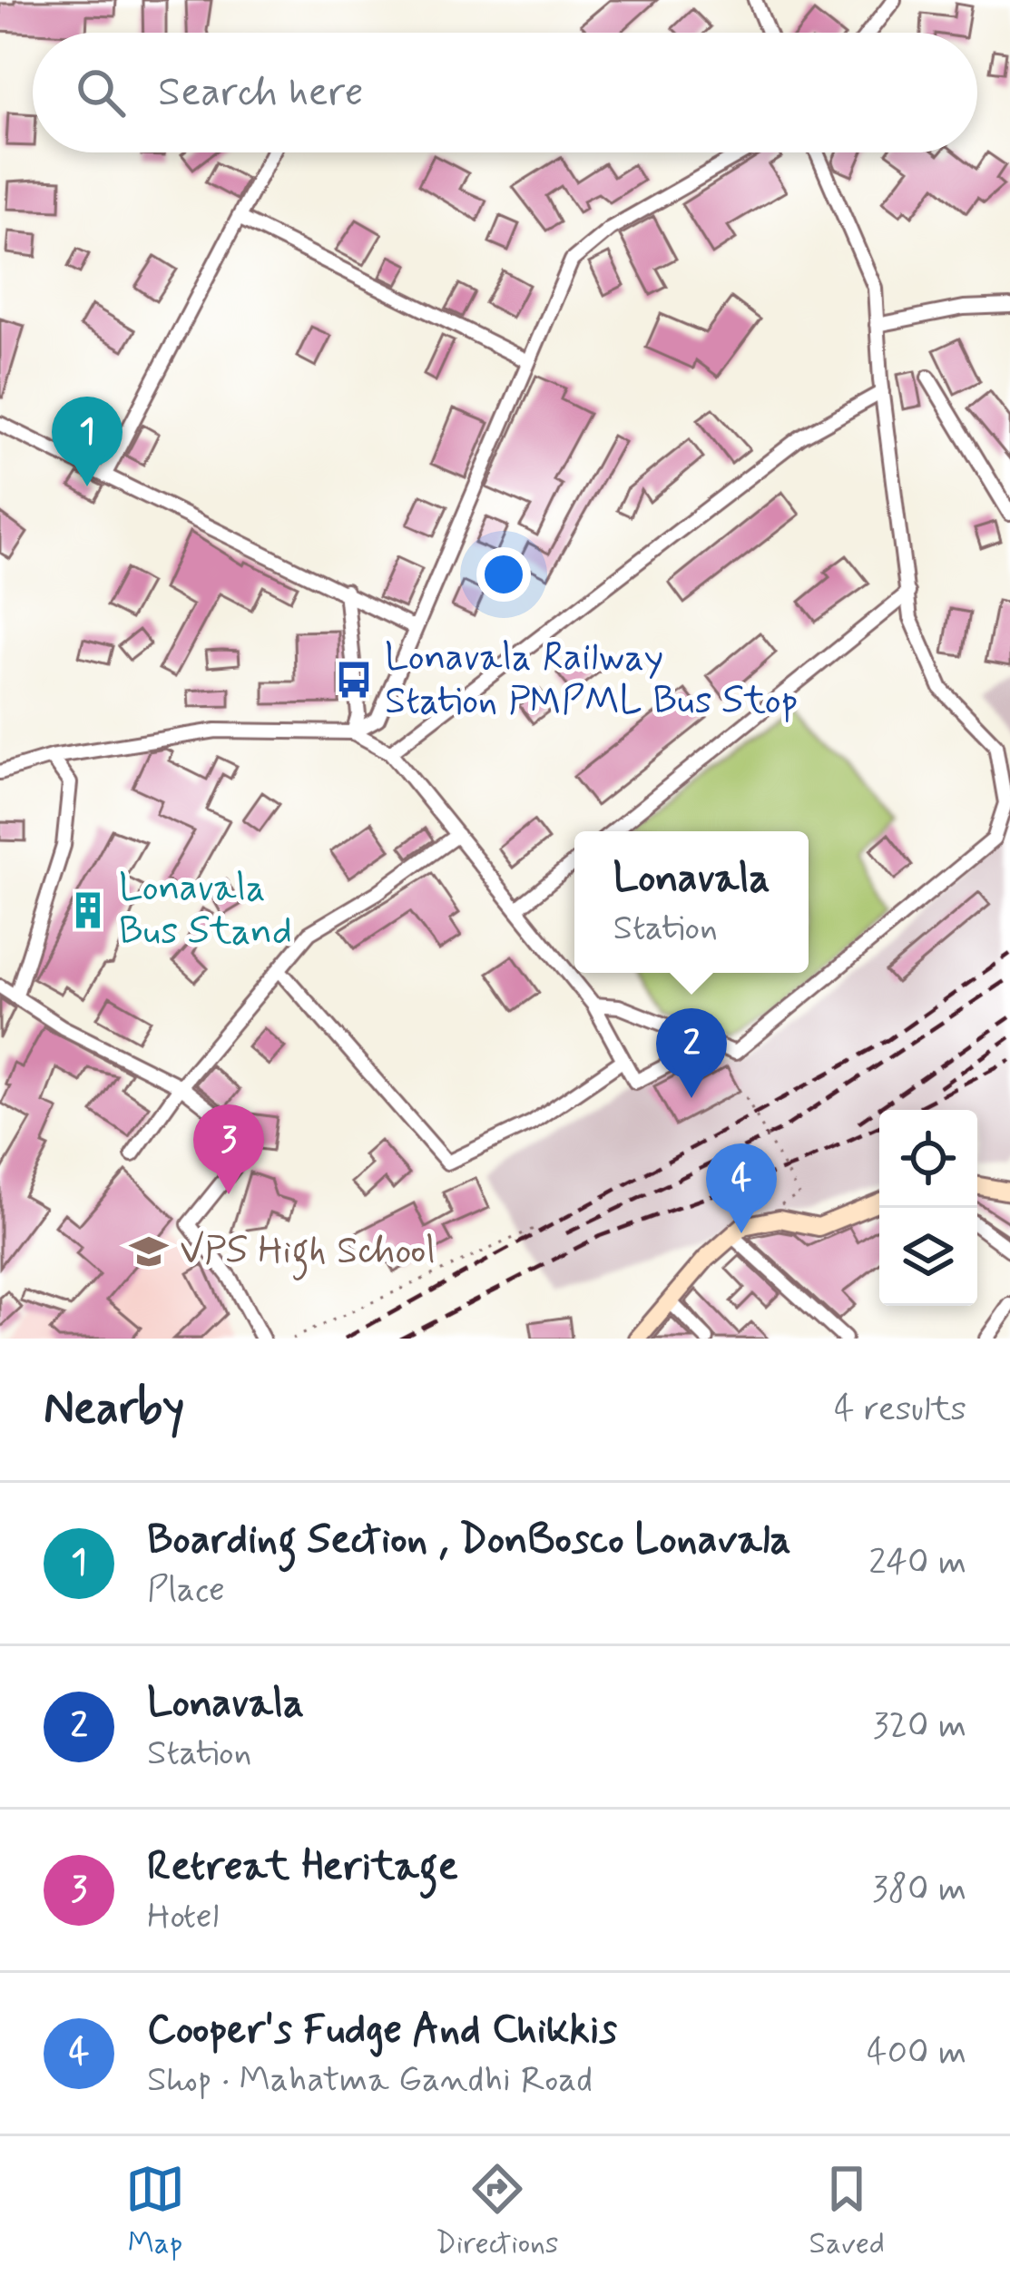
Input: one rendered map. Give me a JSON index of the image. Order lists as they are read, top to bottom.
{
  "places": {
    "bus stop": ["Lonavala Railway Station PMPML Bus Stop"],
    "building": ["Lonavala Bus Stand"],
    "school or university": ["VPS High School"]
  },
  "page": {
    "search": "Search here",
    "pins": [
      "1",
      "2",
      "3",
      "4"
    ],
    "popup": ["Lonavala", "Station"],
    "heading": ["Nearby", "4 results"],
    "list": [
      {
        "mark": "1",
        "name": "Boarding Section , DonBosco Lonavala",
        "note": "Place",
        "value": "240 m"
      },
      {
        "mark": "2",
        "name": "Lonavala",
        "note": "Station",
        "value": "320 m"
      },
      {
        "mark": "3",
        "name": "Retreat Heritage",
        "note": "Hotel",
        "value": "380 m"
      },
      {
        "mark": "4",
        "name": "Cooper's Fudge And Chikkis",
        "note": "Shop · Mahatma Gandhi Road",
        "value": "400 m"
      }
    ],
    "nav": ["Map", "Directions", "Saved"]
  }
}
